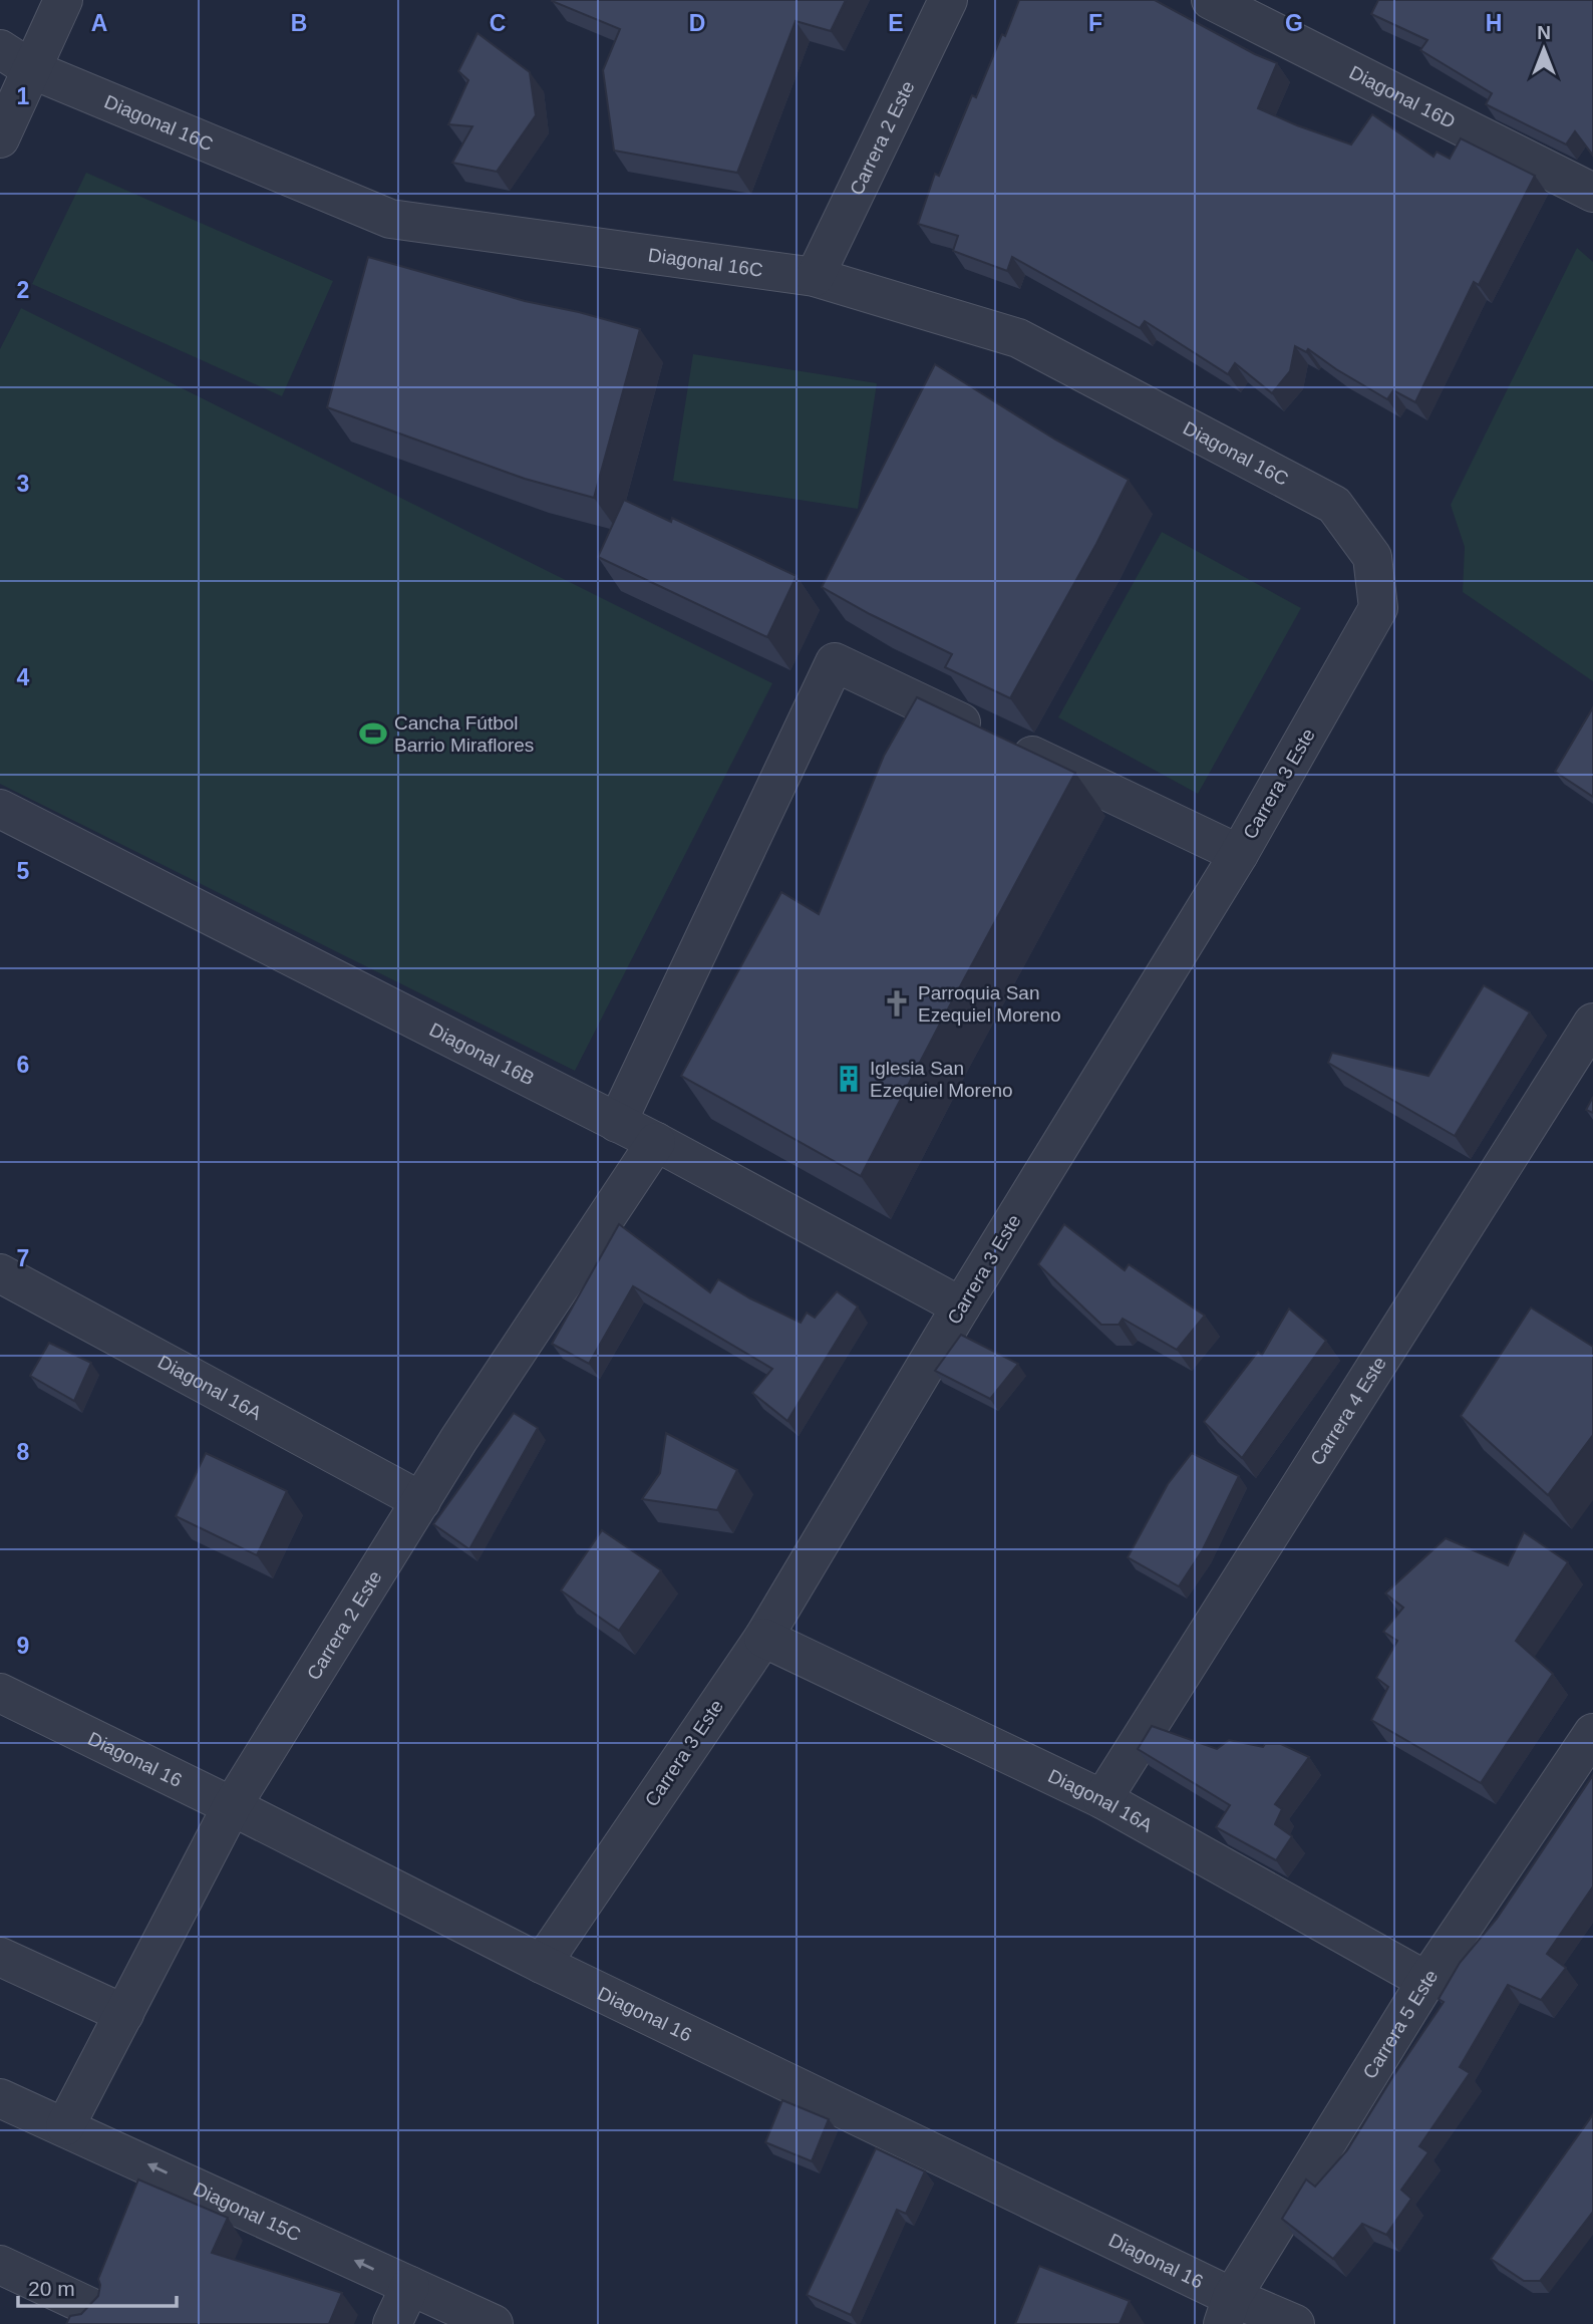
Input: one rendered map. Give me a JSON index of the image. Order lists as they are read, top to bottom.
{
  "streets": {
    "street": [
      "Diagonal 16D",
      "Diagonal 16C",
      "Carrera 2 Este",
      "Carrera 3 Este",
      "Diagonal 16B",
      "Diagonal 16A",
      "Carrera 4 Este",
      "Diagonal 16",
      "Carrera 5 Este",
      "Diagonal 15C"
    ]
  },
  "crossings": [
    ["Diagonal 16C", "Carrera 2 Este"],
    ["Diagonal 16C", "Carrera 3 Este"],
    ["Carrera 2 Este", "Diagonal 16B"],
    ["Carrera 2 Este", "Diagonal 16A"],
    ["Carrera 2 Este", "Diagonal 16"],
    ["Carrera 2 Este", "Diagonal 15C"],
    ["Carrera 3 Este", "Diagonal 16B"],
    ["Carrera 3 Este", "Diagonal 16A"],
    ["Carrera 3 Este", "Diagonal 16"],
    ["Diagonal 16A", "Carrera 4 Este"],
    ["Diagonal 16A", "Carrera 5 Este"],
    ["Diagonal 16", "Carrera 5 Este"]
  ],
  "one_way": ["Diagonal 15C"],
  "places": {
    "sports": ["Cancha Fútbol Barrio Miraflores"],
    "church": ["Parroquia San Ezequiel Moreno"],
    "building": ["Iglesia San Ezequiel Moreno"]
  },
  "scale_bar": "20 m",
  "north": "top",
  "grid": {
    "columns": [
      "A",
      "B",
      "C",
      "D",
      "E",
      "F",
      "G",
      "H"
    ],
    "rows": [
      "1",
      "2",
      "3",
      "4",
      "5",
      "6",
      "7",
      "8",
      "9"
    ]
  }
}
